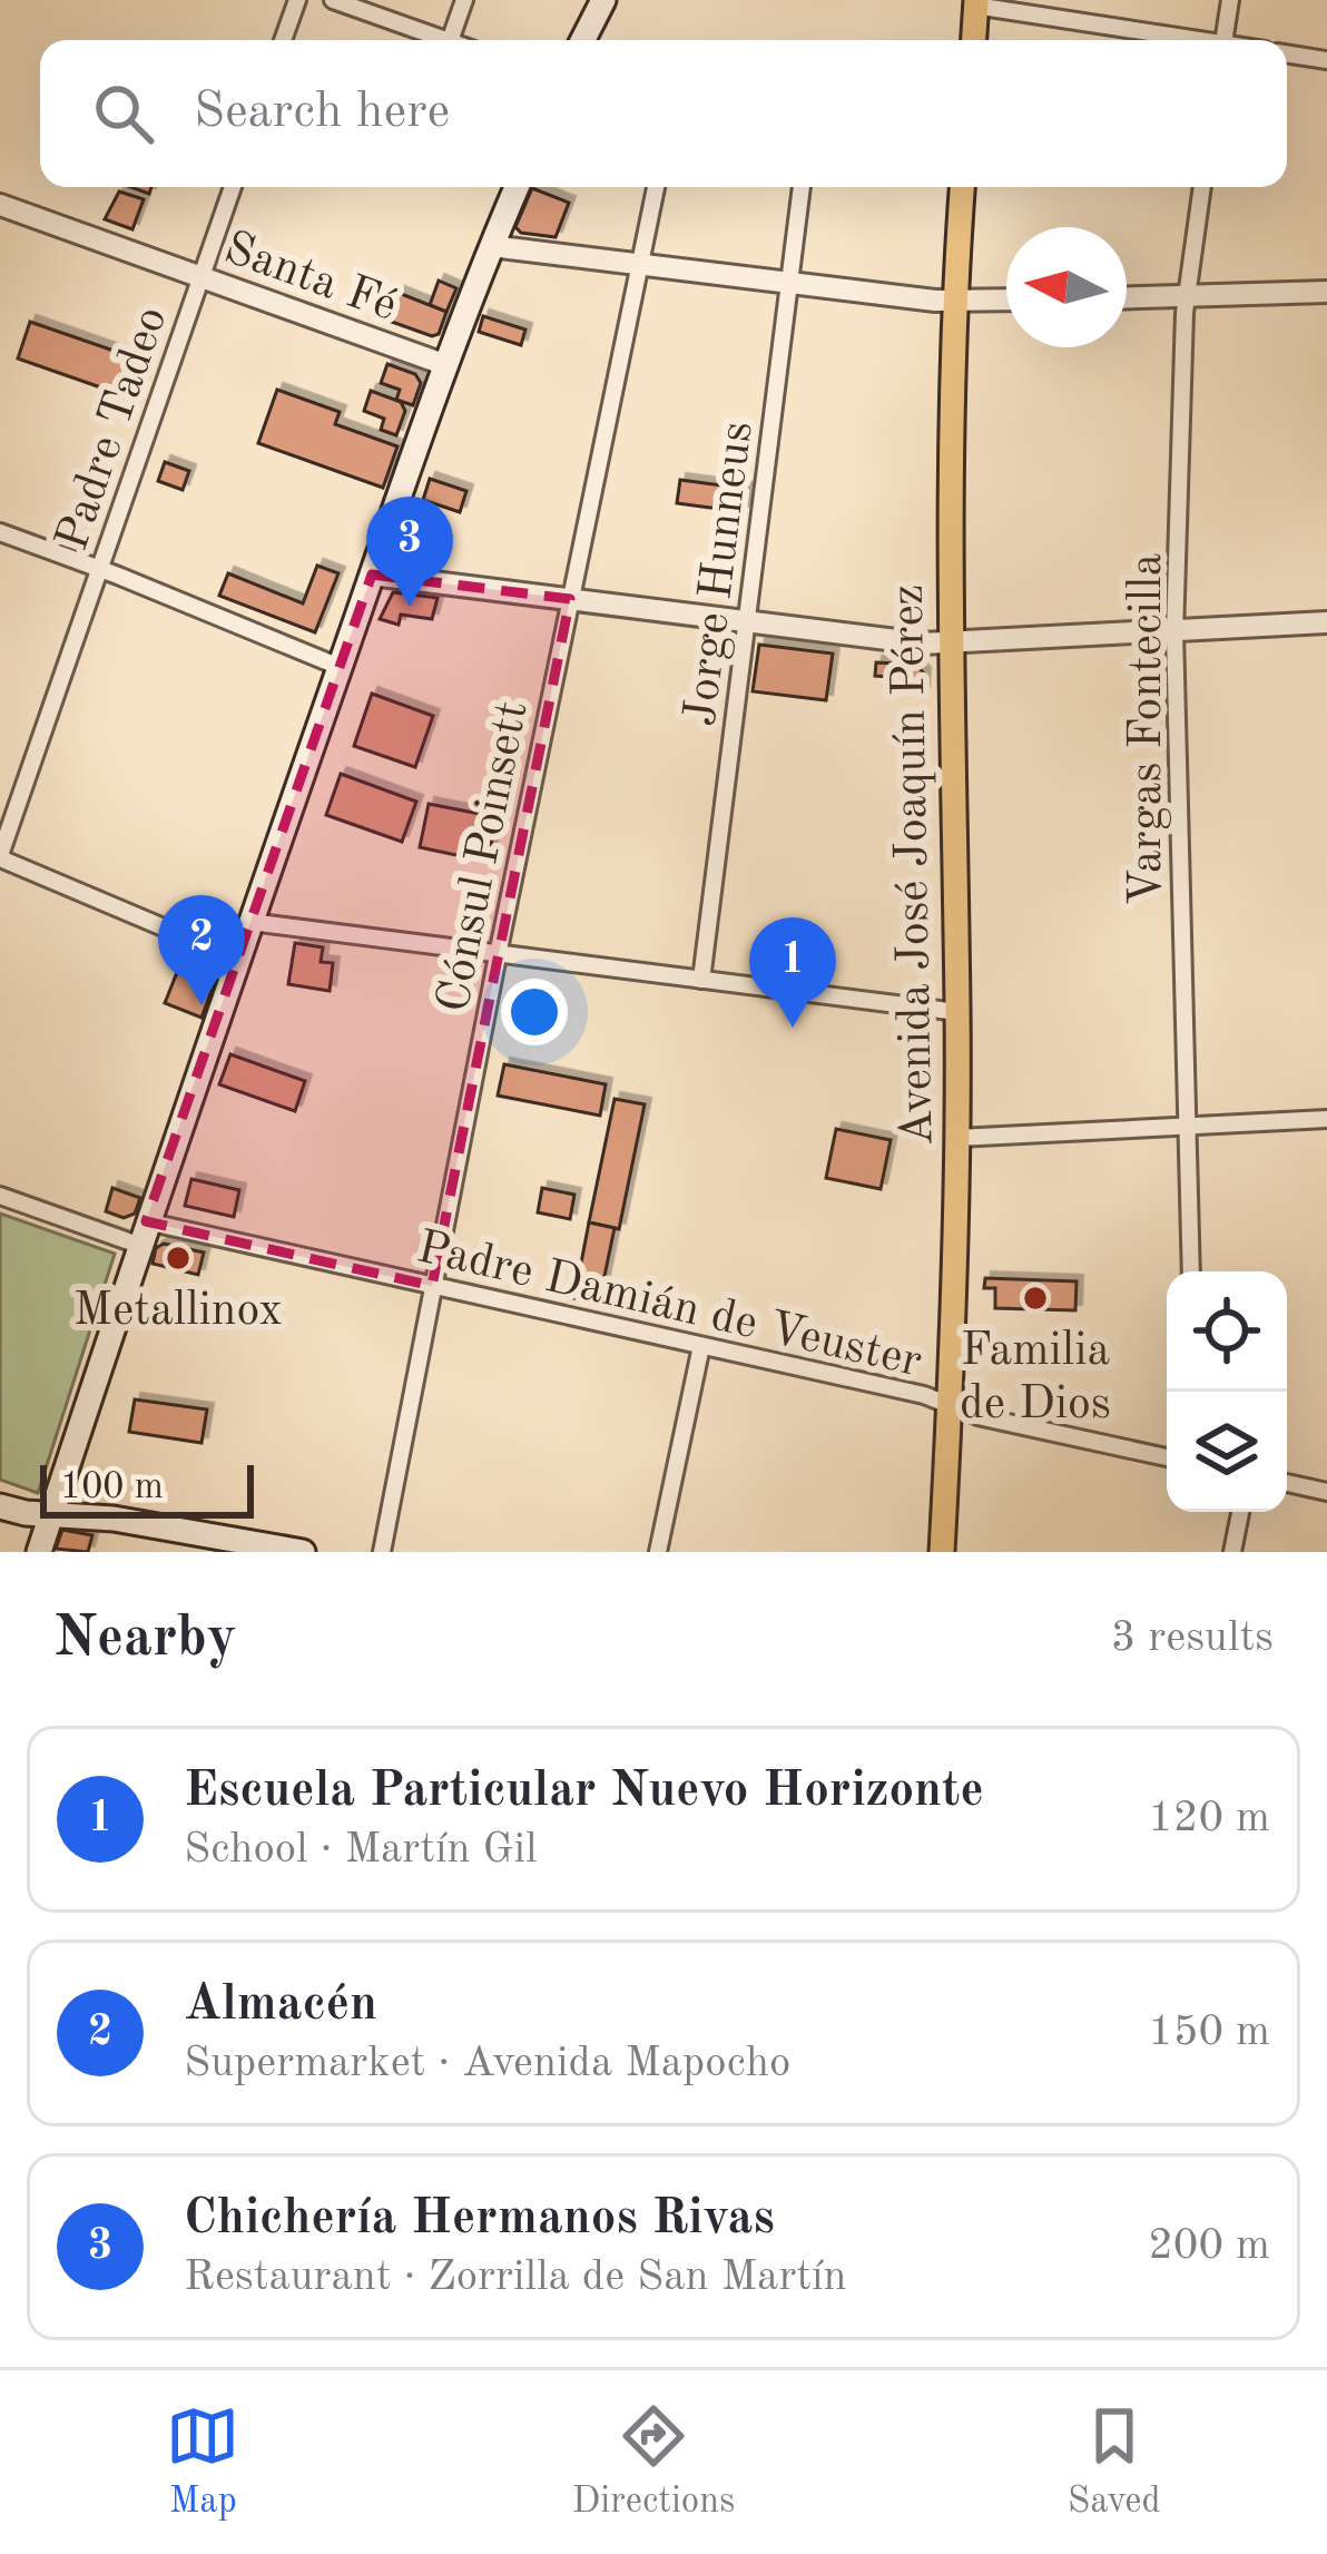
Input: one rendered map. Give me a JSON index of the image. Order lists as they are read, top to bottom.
{
  "streets": {
    "main road": ["Avenida José Joaquín Pérez"],
    "street": [
      "Santa Fé",
      "Padre Tadeo",
      "Jorge Hunneus",
      "Vargas Fontecilla",
      "Cónsul Poinsett",
      "Padre Damián de Veuster"
    ]
  },
  "crossings": [
    ["Santa Fé", "Padre Tadeo"],
    ["Cónsul Poinsett", "Padre Damián de Veuster"],
    ["Avenida José Joaquín Pérez", "Padre Damián de Veuster"]
  ],
  "places": ["Metallinox", "Familia de Dios"],
  "scale_bar": "100 m",
  "north": "left",
  "page": {
    "search": "Search here",
    "pins": ["3", "2", "1"],
    "scale": "100 m",
    "heading": ["Nearby", "3 results"],
    "list": [
      {
        "mark": "1",
        "name": "Escuela Particular Nuevo Horizonte",
        "note": "School · Martín Gil",
        "value": "120 m"
      },
      {
        "mark": "2",
        "name": "Almacén",
        "note": "Supermarket · Avenida Mapocho",
        "value": "150 m"
      },
      {
        "mark": "3",
        "name": "Chichería Hermanos Rivas",
        "note": "Restaurant · Zorrilla de San Martín",
        "value": "200 m"
      }
    ],
    "nav": ["Map", "Directions", "Saved"]
  }
}
